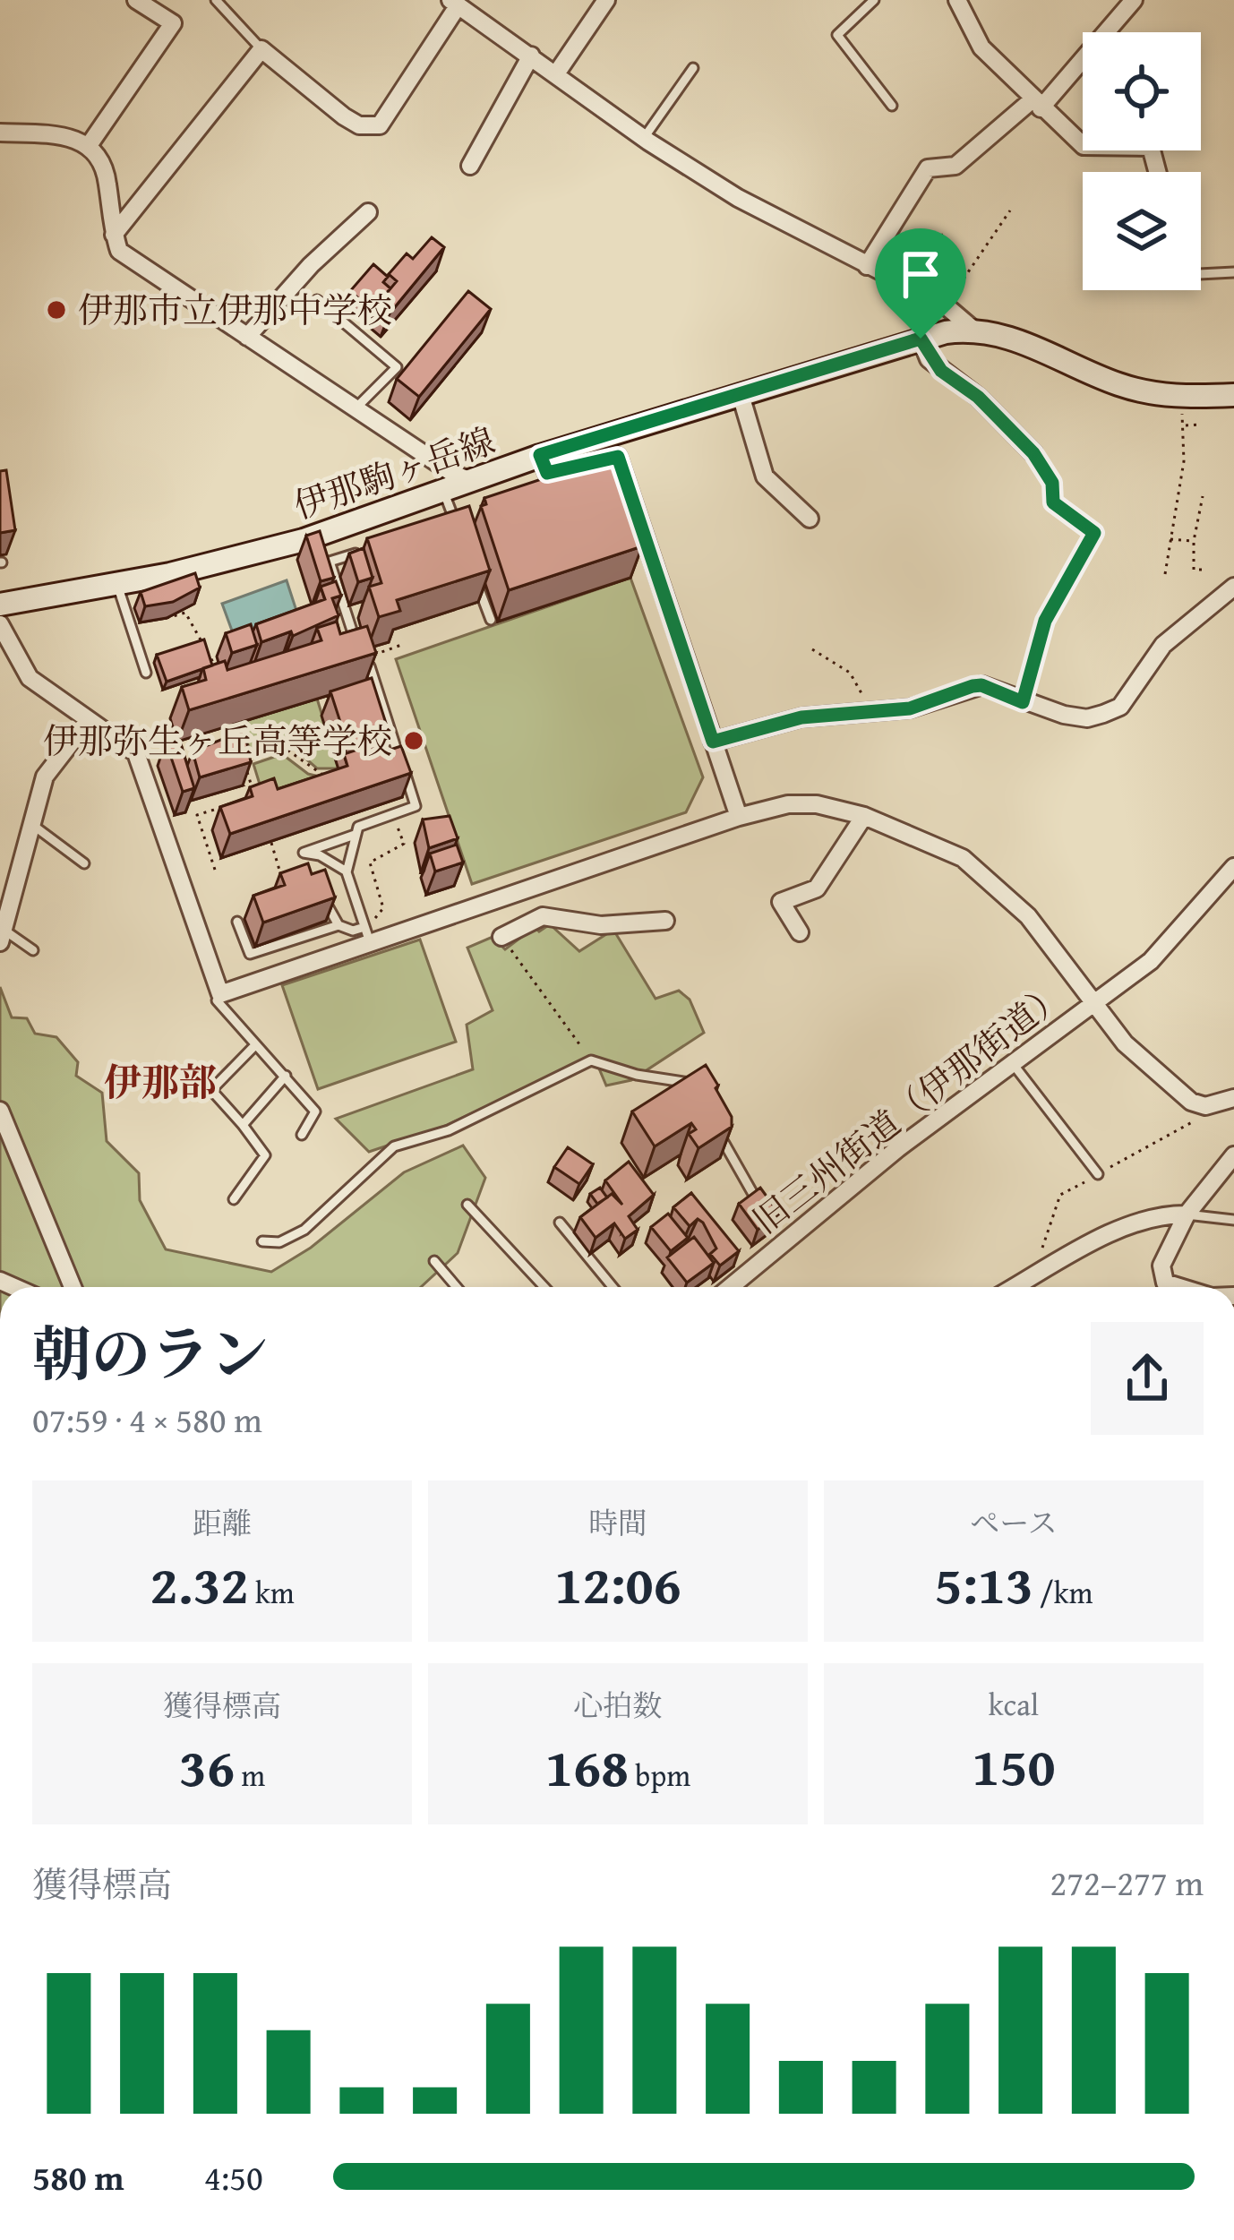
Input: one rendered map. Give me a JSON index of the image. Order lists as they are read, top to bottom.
{
  "streets": {
    "main road": ["伊那駒ヶ岳線"],
    "street": ["旧三州街道（伊那街道）"]
  },
  "districts": ["伊那部"],
  "places": ["伊那市立伊那中学校", "伊那弥生ヶ丘高等学校"],
  "page": {
    "heading": ["朝のラン", "07:59 · 4 × 580 m"],
    "stats": [
      ["距離", "2.32 km"],
      ["時間", "12:06"],
      ["ペース", "5:13 /km"],
      ["獲得標高", "36 m"],
      ["心拍数", "168 bpm"],
      ["kcal", "150"]
    ],
    "chart": ["獲得標高", "272–277 m"],
    "list": [
      {
        "name": "580 m",
        "note": "4:50"
      }
    ]
  }
}
